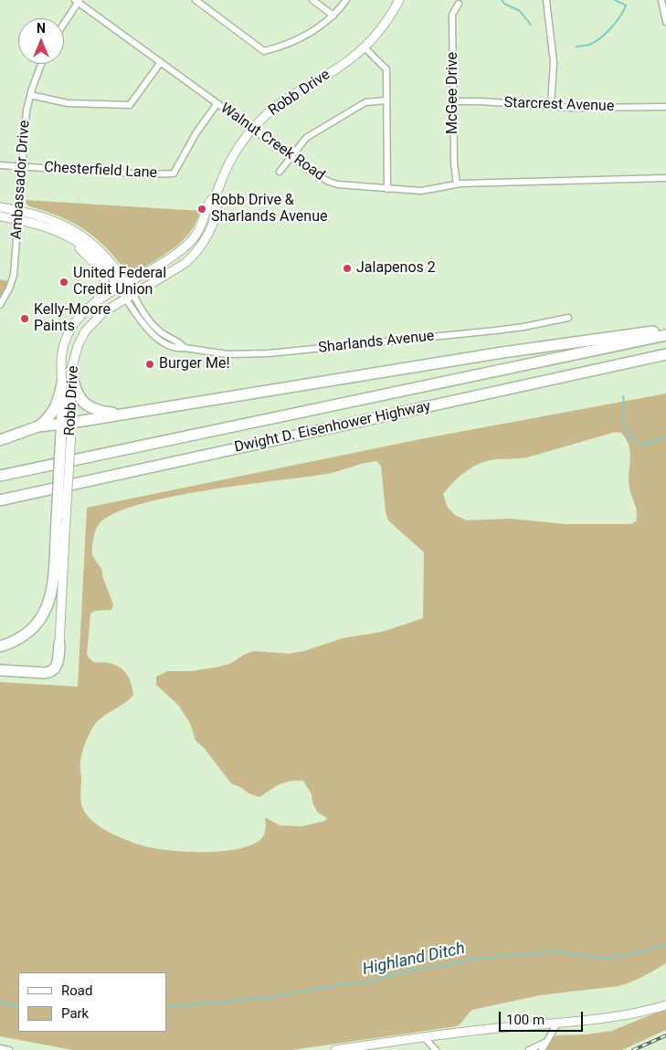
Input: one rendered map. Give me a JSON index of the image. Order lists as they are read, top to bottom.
{
  "streets": {
    "highway": ["Dwight D. Eisenhower Highway"],
    "main road": ["Robb Drive", "Sharlands Avenue"],
    "street": [
      "McGee Drive",
      "Starcrest Avenue",
      "Walnut Creek Road",
      "Chesterfield Lane",
      "Ambassador Drive"
    ]
  },
  "crossings": [
    ["Robb Drive", "Walnut Creek Road"],
    ["Robb Drive", "Sharlands Avenue"],
    ["McGee Drive", "Starcrest Avenue"],
    ["McGee Drive", "Walnut Creek Road"],
    ["Walnut Creek Road", "Chesterfield Lane"],
    ["Chesterfield Lane", "Ambassador Drive"],
    ["Ambassador Drive", "Sharlands Avenue"]
  ],
  "water": ["Highland Ditch"],
  "places": [
    "Robb Drive & Sharlands Avenue",
    "Jalapenos 2",
    "United Federal Credit Union",
    "Kelly-Moore Paints",
    "Burger Me!"
  ],
  "legend": ["Road", "Park"],
  "scale_bar": "100 m",
  "north": "top"
}
